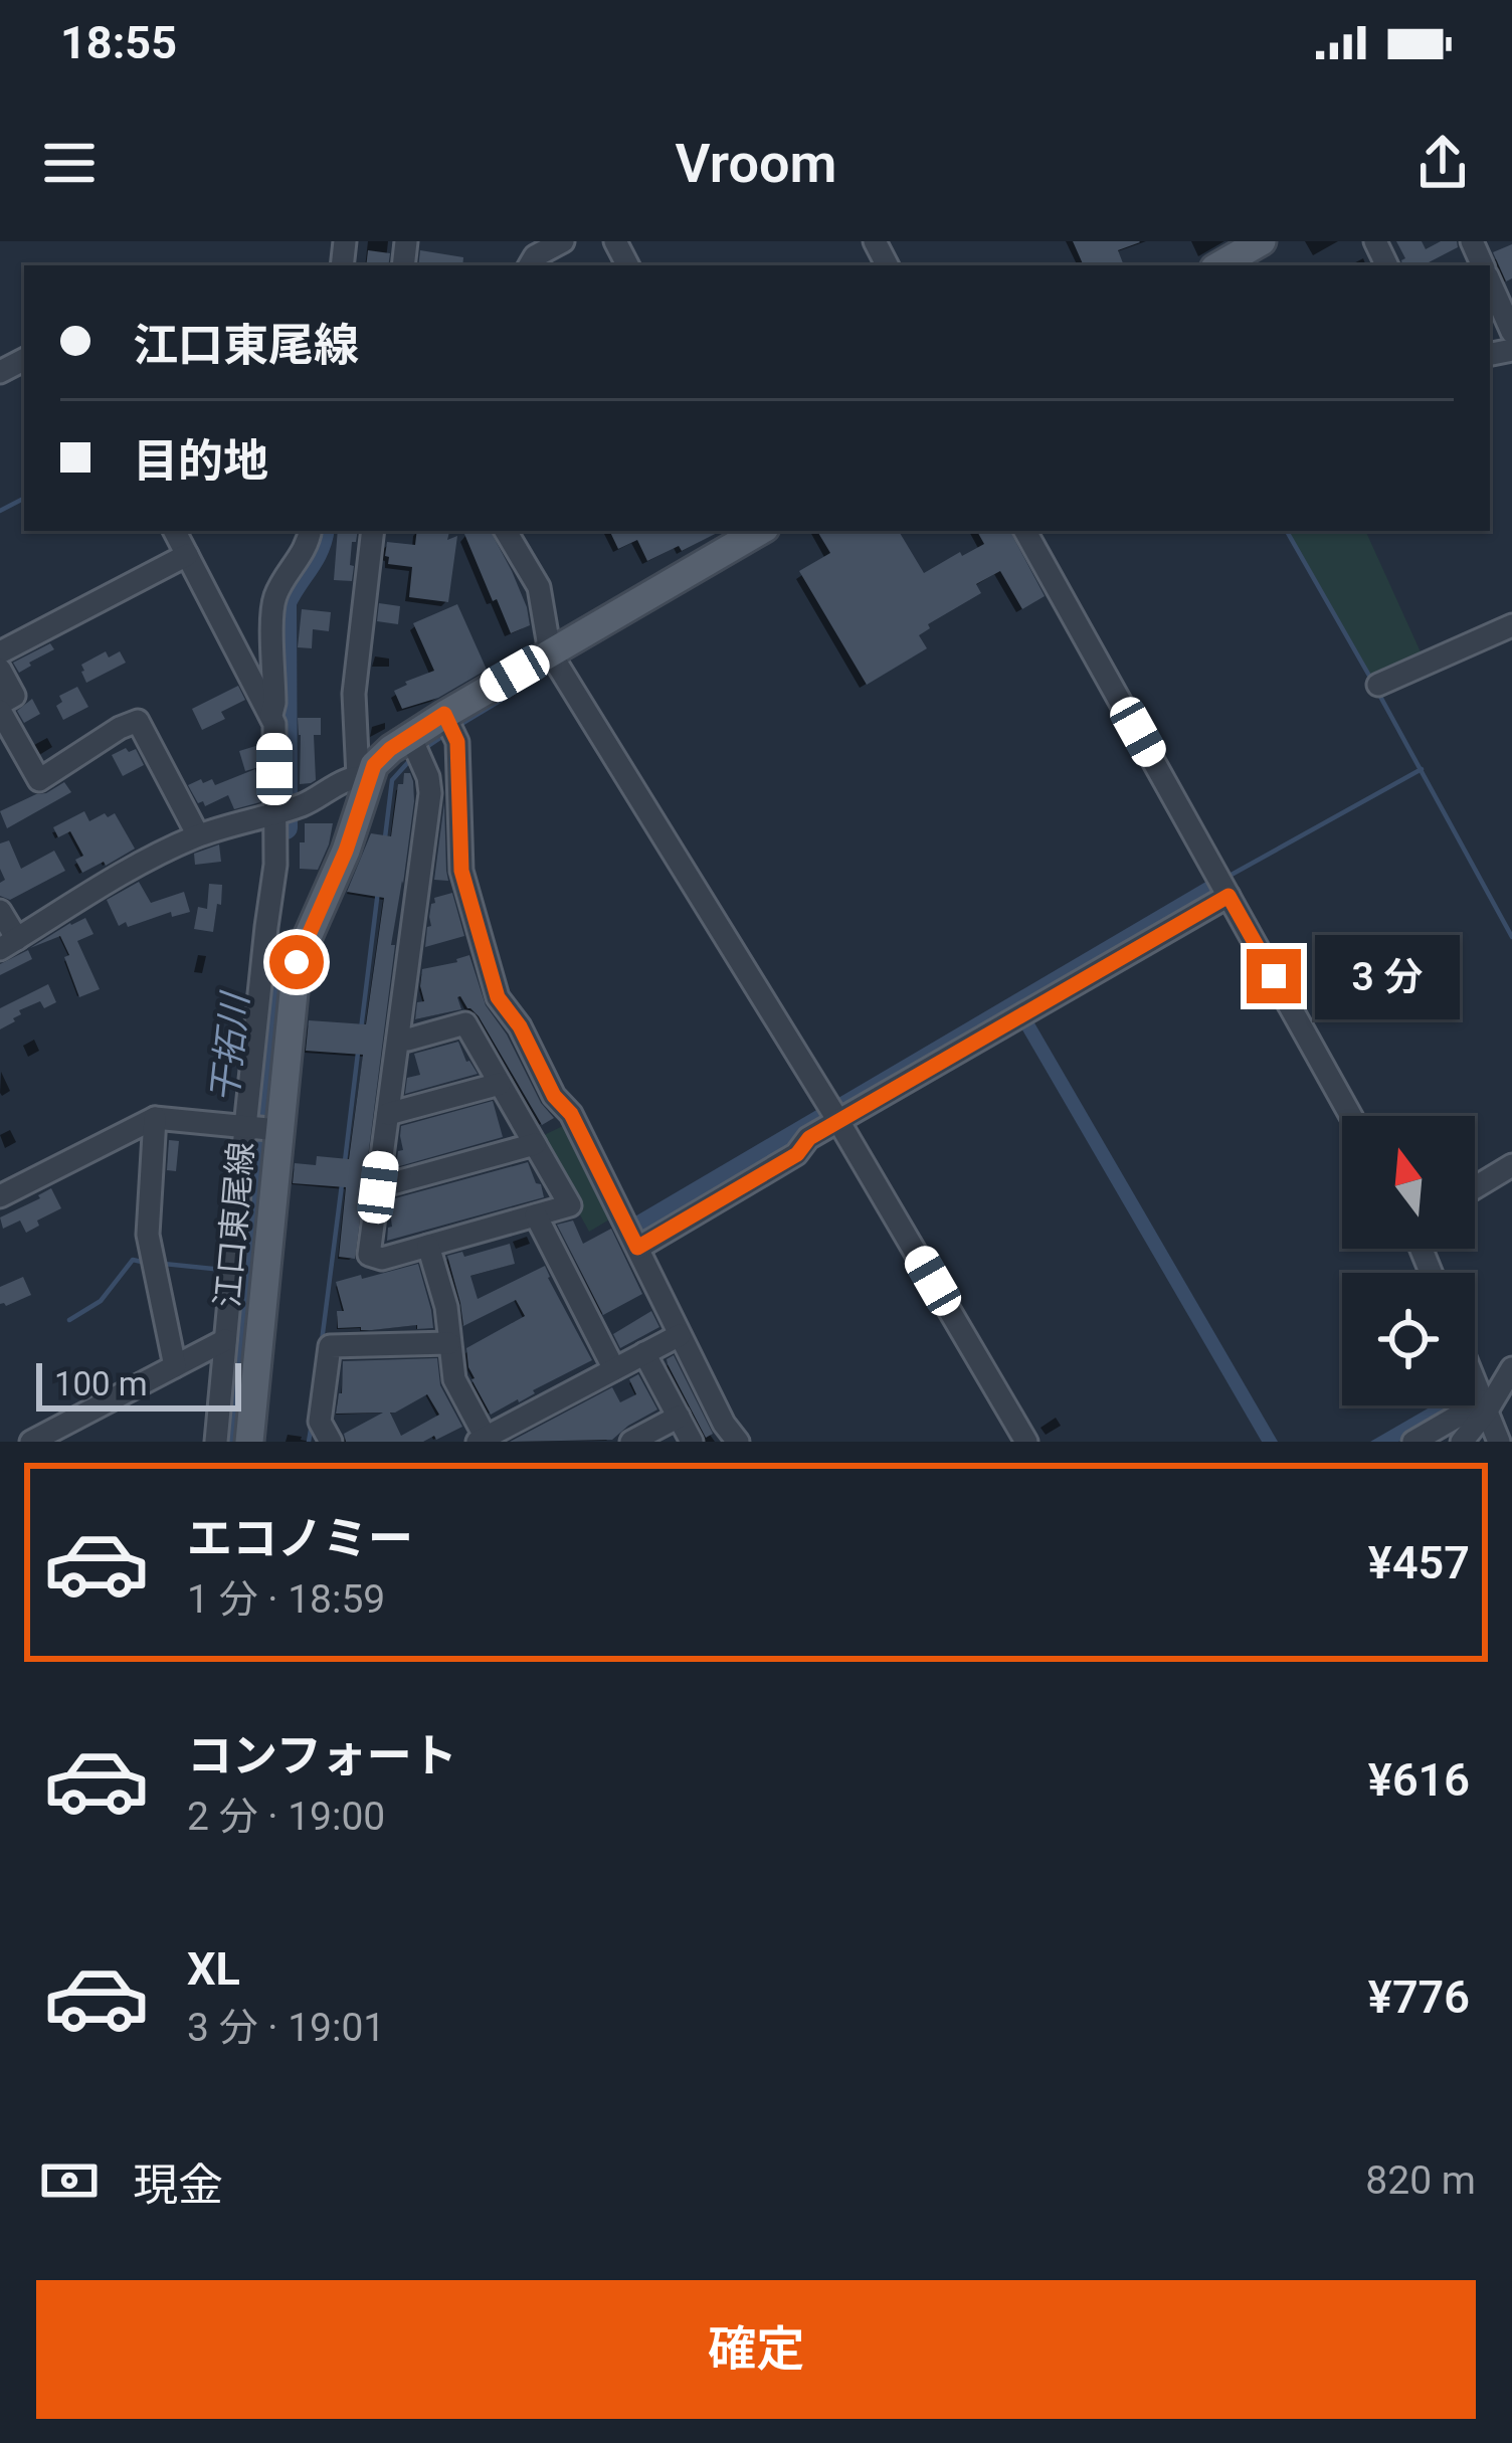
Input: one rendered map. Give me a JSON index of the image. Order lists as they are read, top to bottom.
{
  "streets": {
    "main road": ["江口東尾線"]
  },
  "water": ["干拓川"],
  "scale_bar": "100 m",
  "north": "top",
  "page": {
    "status": "18:55",
    "header": "Vroom",
    "banner": ["江口東尾線", "目的地"],
    "bubble": "3 分",
    "scale": "100 m",
    "list": [
      {
        "name": "エコノミー",
        "note": "1 分 · 18:59",
        "value": "¥457"
      },
      {
        "name": "コンフォート",
        "note": "2 分 · 19:00",
        "value": "¥616"
      },
      {
        "name": "XL",
        "note": "3 分 · 19:01",
        "value": "¥776"
      }
    ],
    "pay": ["現金", "820 m"],
    "buttons": "確定"
  }
}
